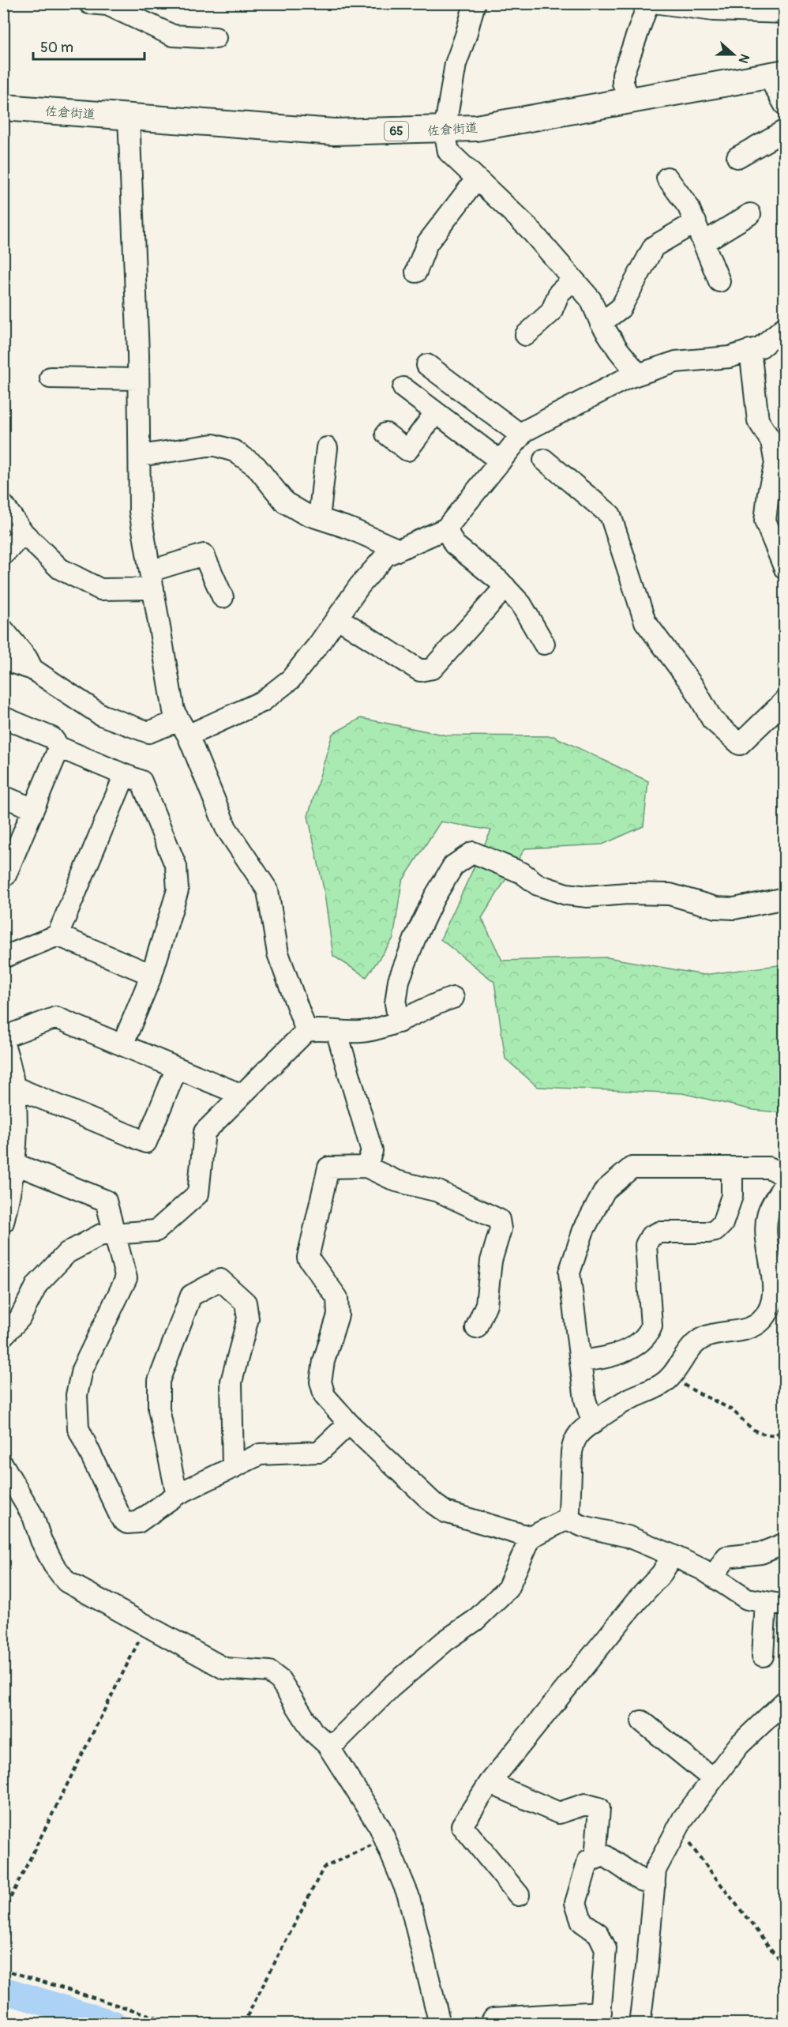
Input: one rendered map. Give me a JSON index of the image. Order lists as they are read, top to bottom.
{
  "streets": {
    "main road": ["佐倉街道", "65"]
  },
  "scale_bar": "50 m",
  "north": "right"
}
